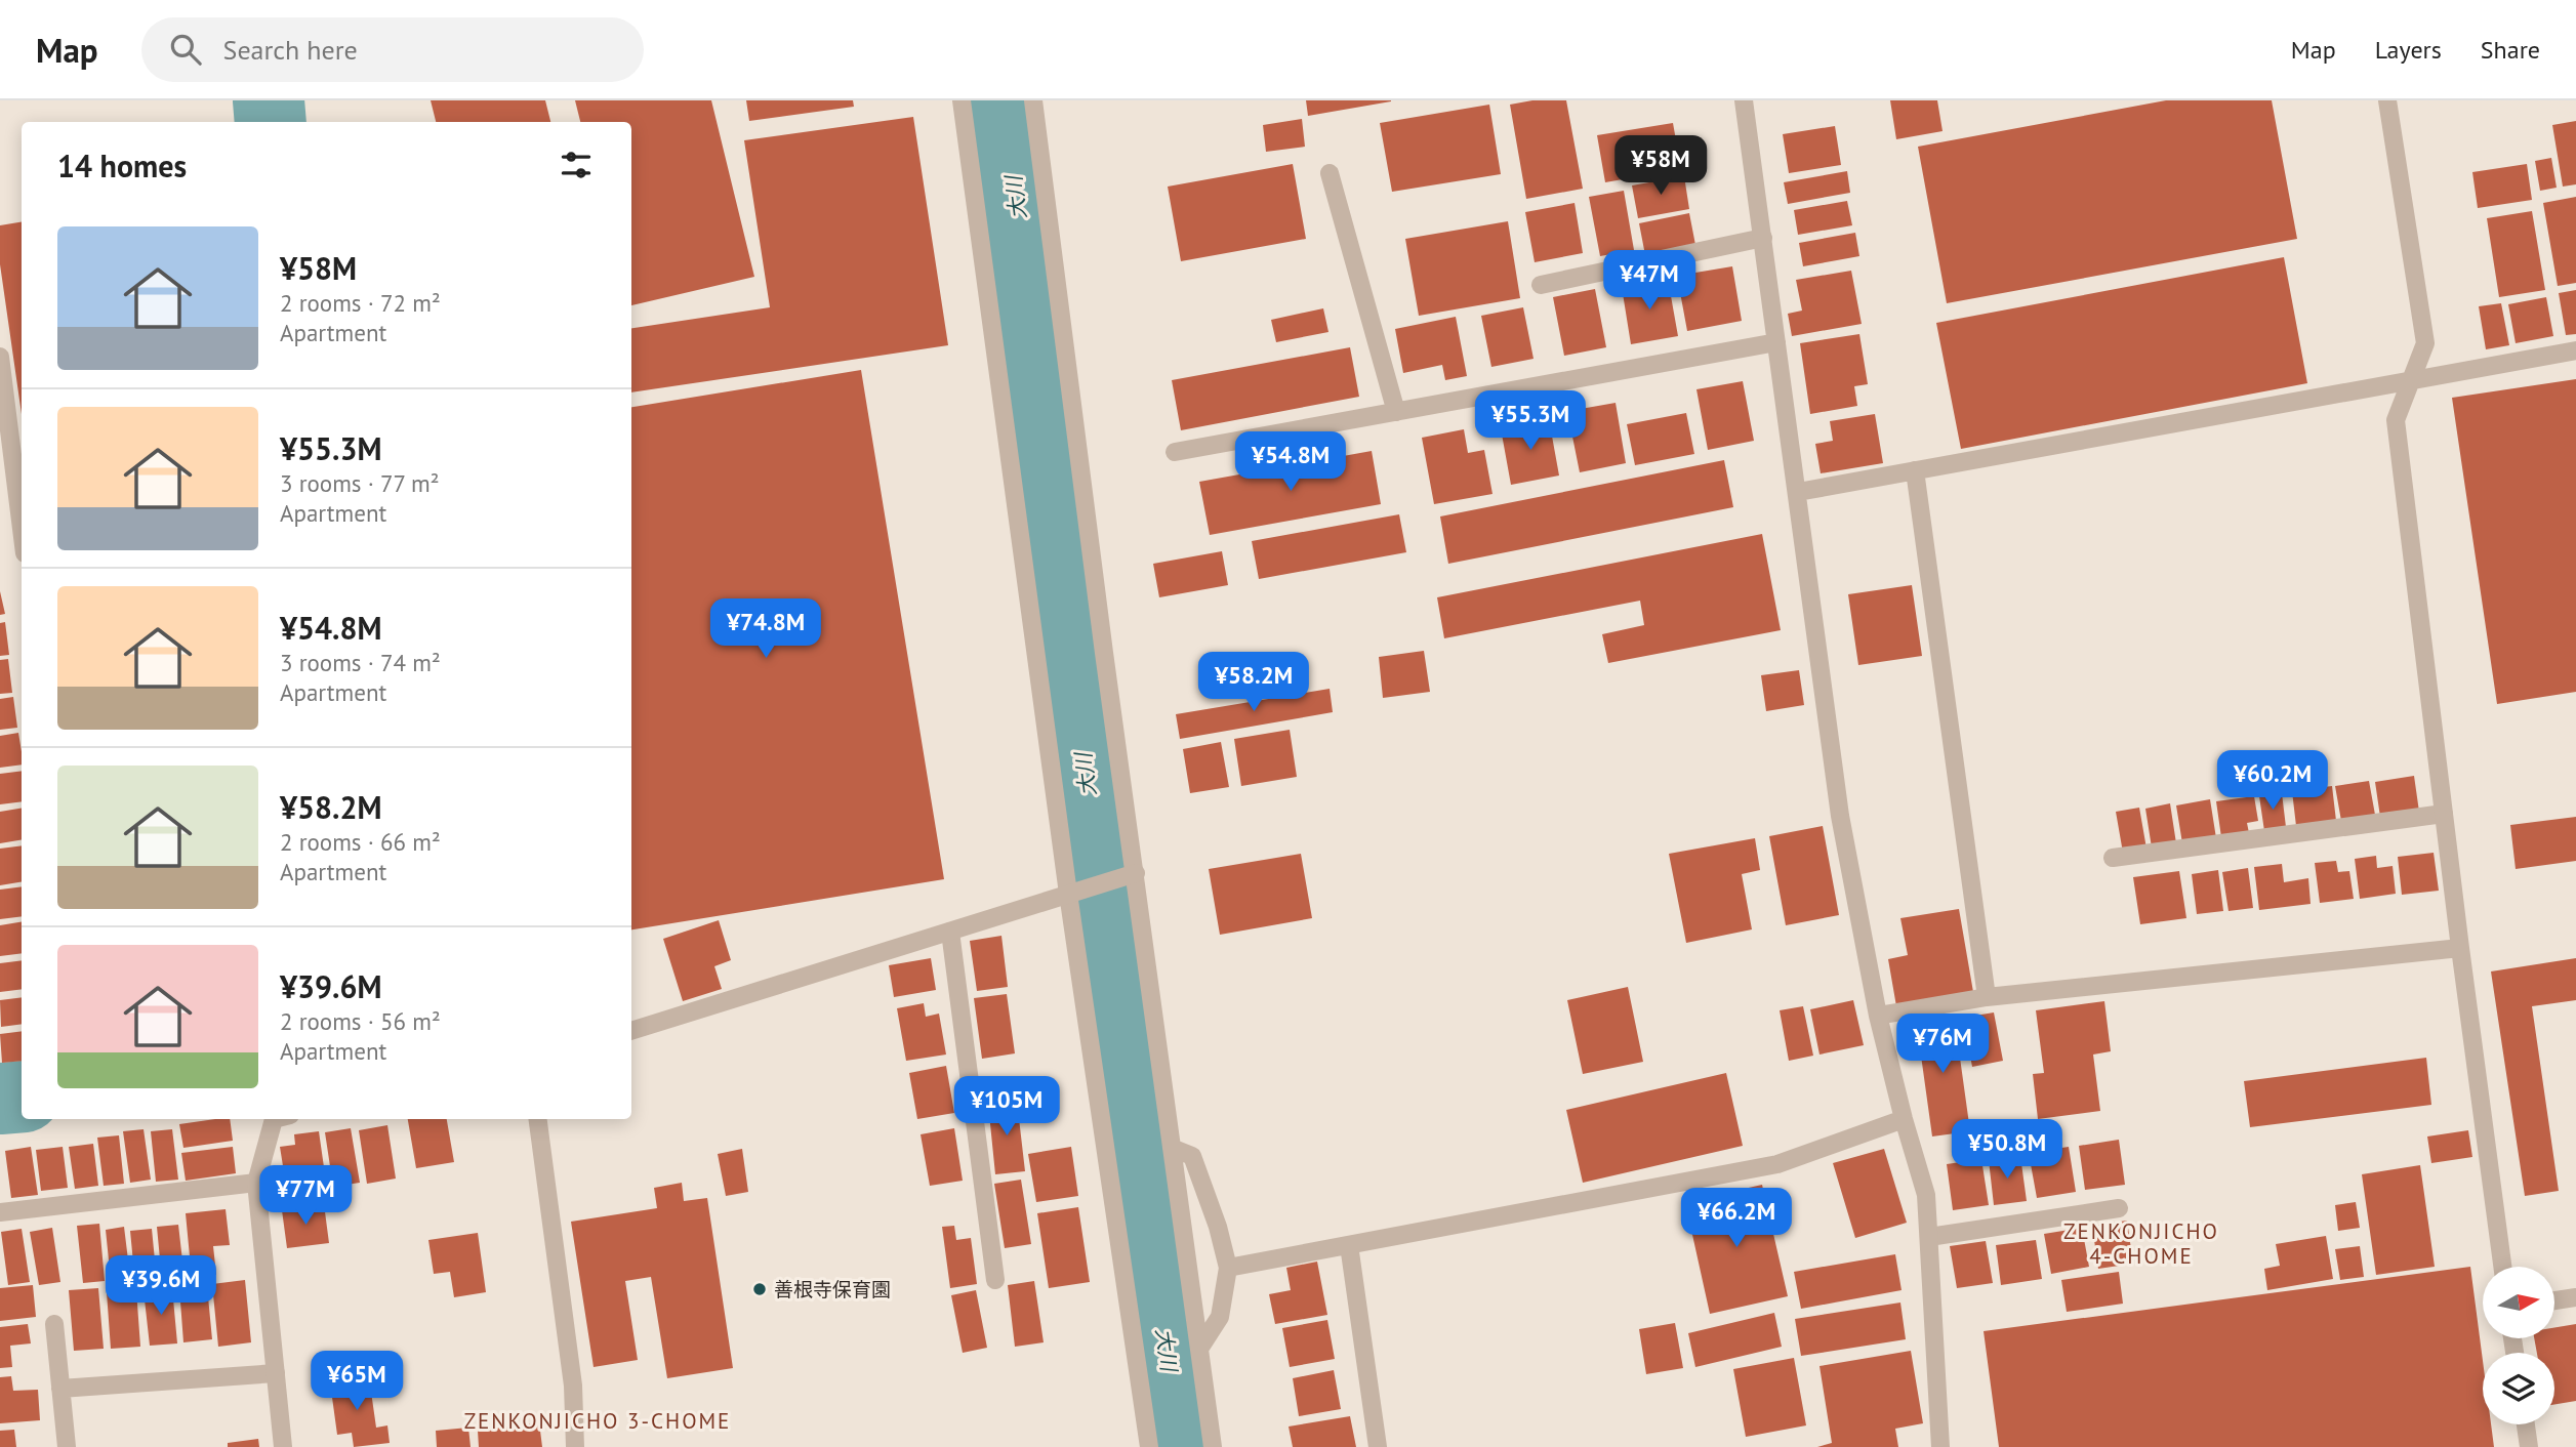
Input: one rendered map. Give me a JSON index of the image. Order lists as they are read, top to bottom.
{
  "districts": ["ZENKONJICHO 4-CHOME", "ZENKONJICHO 3-CHOME"],
  "water": ["大川"],
  "places": ["善根寺保育園"],
  "north": "right",
  "page": {
    "header": "Map",
    "search": "Search here",
    "nav": ["Map", "Layers", "Share"],
    "heading": "14 homes",
    "price": [
      "¥58M",
      "¥47M",
      "¥55.3M",
      "¥54.8M",
      "¥74.8M",
      "¥58.2M",
      "¥60.2M",
      "¥76M",
      "¥105M",
      "¥50.8M",
      "¥77M",
      "¥66.2M",
      "¥39.6M",
      "¥65M"
    ],
    "list": [
      {
        "name": "¥58M",
        "note": "2 rooms · 72 m² · Apartment"
      },
      {
        "name": "¥55.3M",
        "note": "3 rooms · 77 m² · Apartment"
      },
      {
        "name": "¥54.8M",
        "note": "3 rooms · 74 m² · Apartment"
      },
      {
        "name": "¥58.2M",
        "note": "2 rooms · 66 m² · Apartment"
      },
      {
        "name": "¥39.6M",
        "note": "2 rooms · 56 m² · Apartment"
      }
    ]
  }
}
